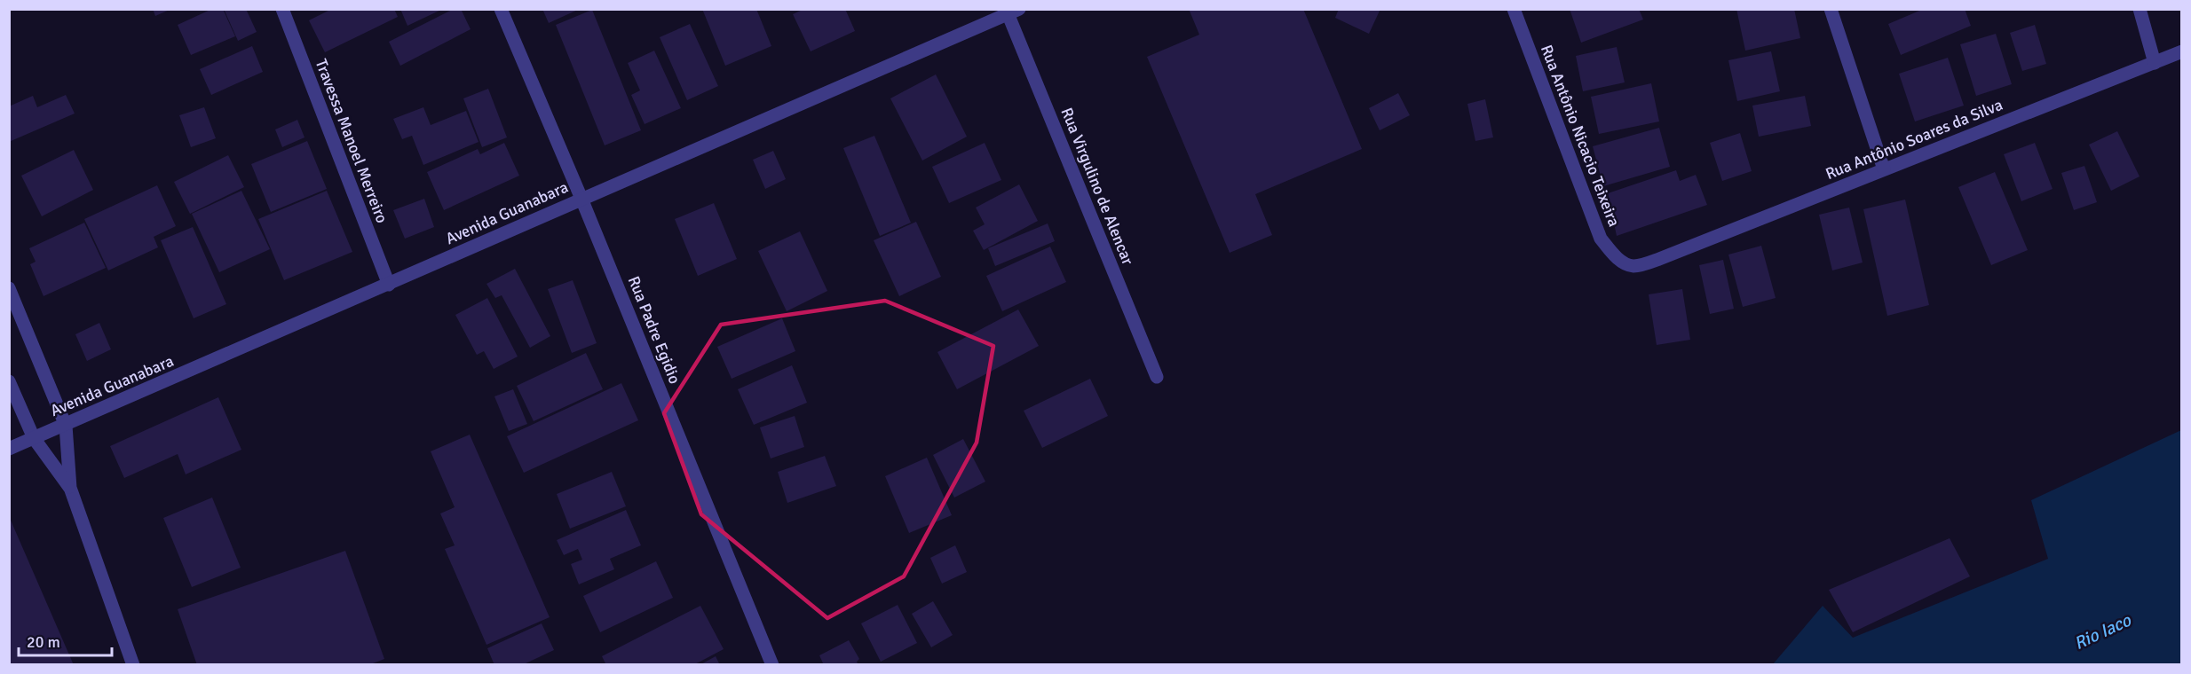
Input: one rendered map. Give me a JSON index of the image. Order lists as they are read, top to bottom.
{
  "streets": {
    "street": [
      "Rua Antônio Nicacio Teixeira",
      "Rua Antônio Soares da Silva",
      "Travessa Manoel Merreiro",
      "Rua Virgulino de Alencar",
      "Avenida Guanabara",
      "Rua Padre Egidio"
    ]
  },
  "crossings": [
    ["Rua Antônio Nicacio Teixeira", "Rua Antônio Soares da Silva"],
    ["Travessa Manoel Merreiro", "Avenida Guanabara"],
    ["Rua Virgulino de Alencar", "Avenida Guanabara"],
    ["Avenida Guanabara", "Rua Padre Egidio"]
  ],
  "water": ["Rio Iaco"],
  "scale_bar": "20 m"
}
